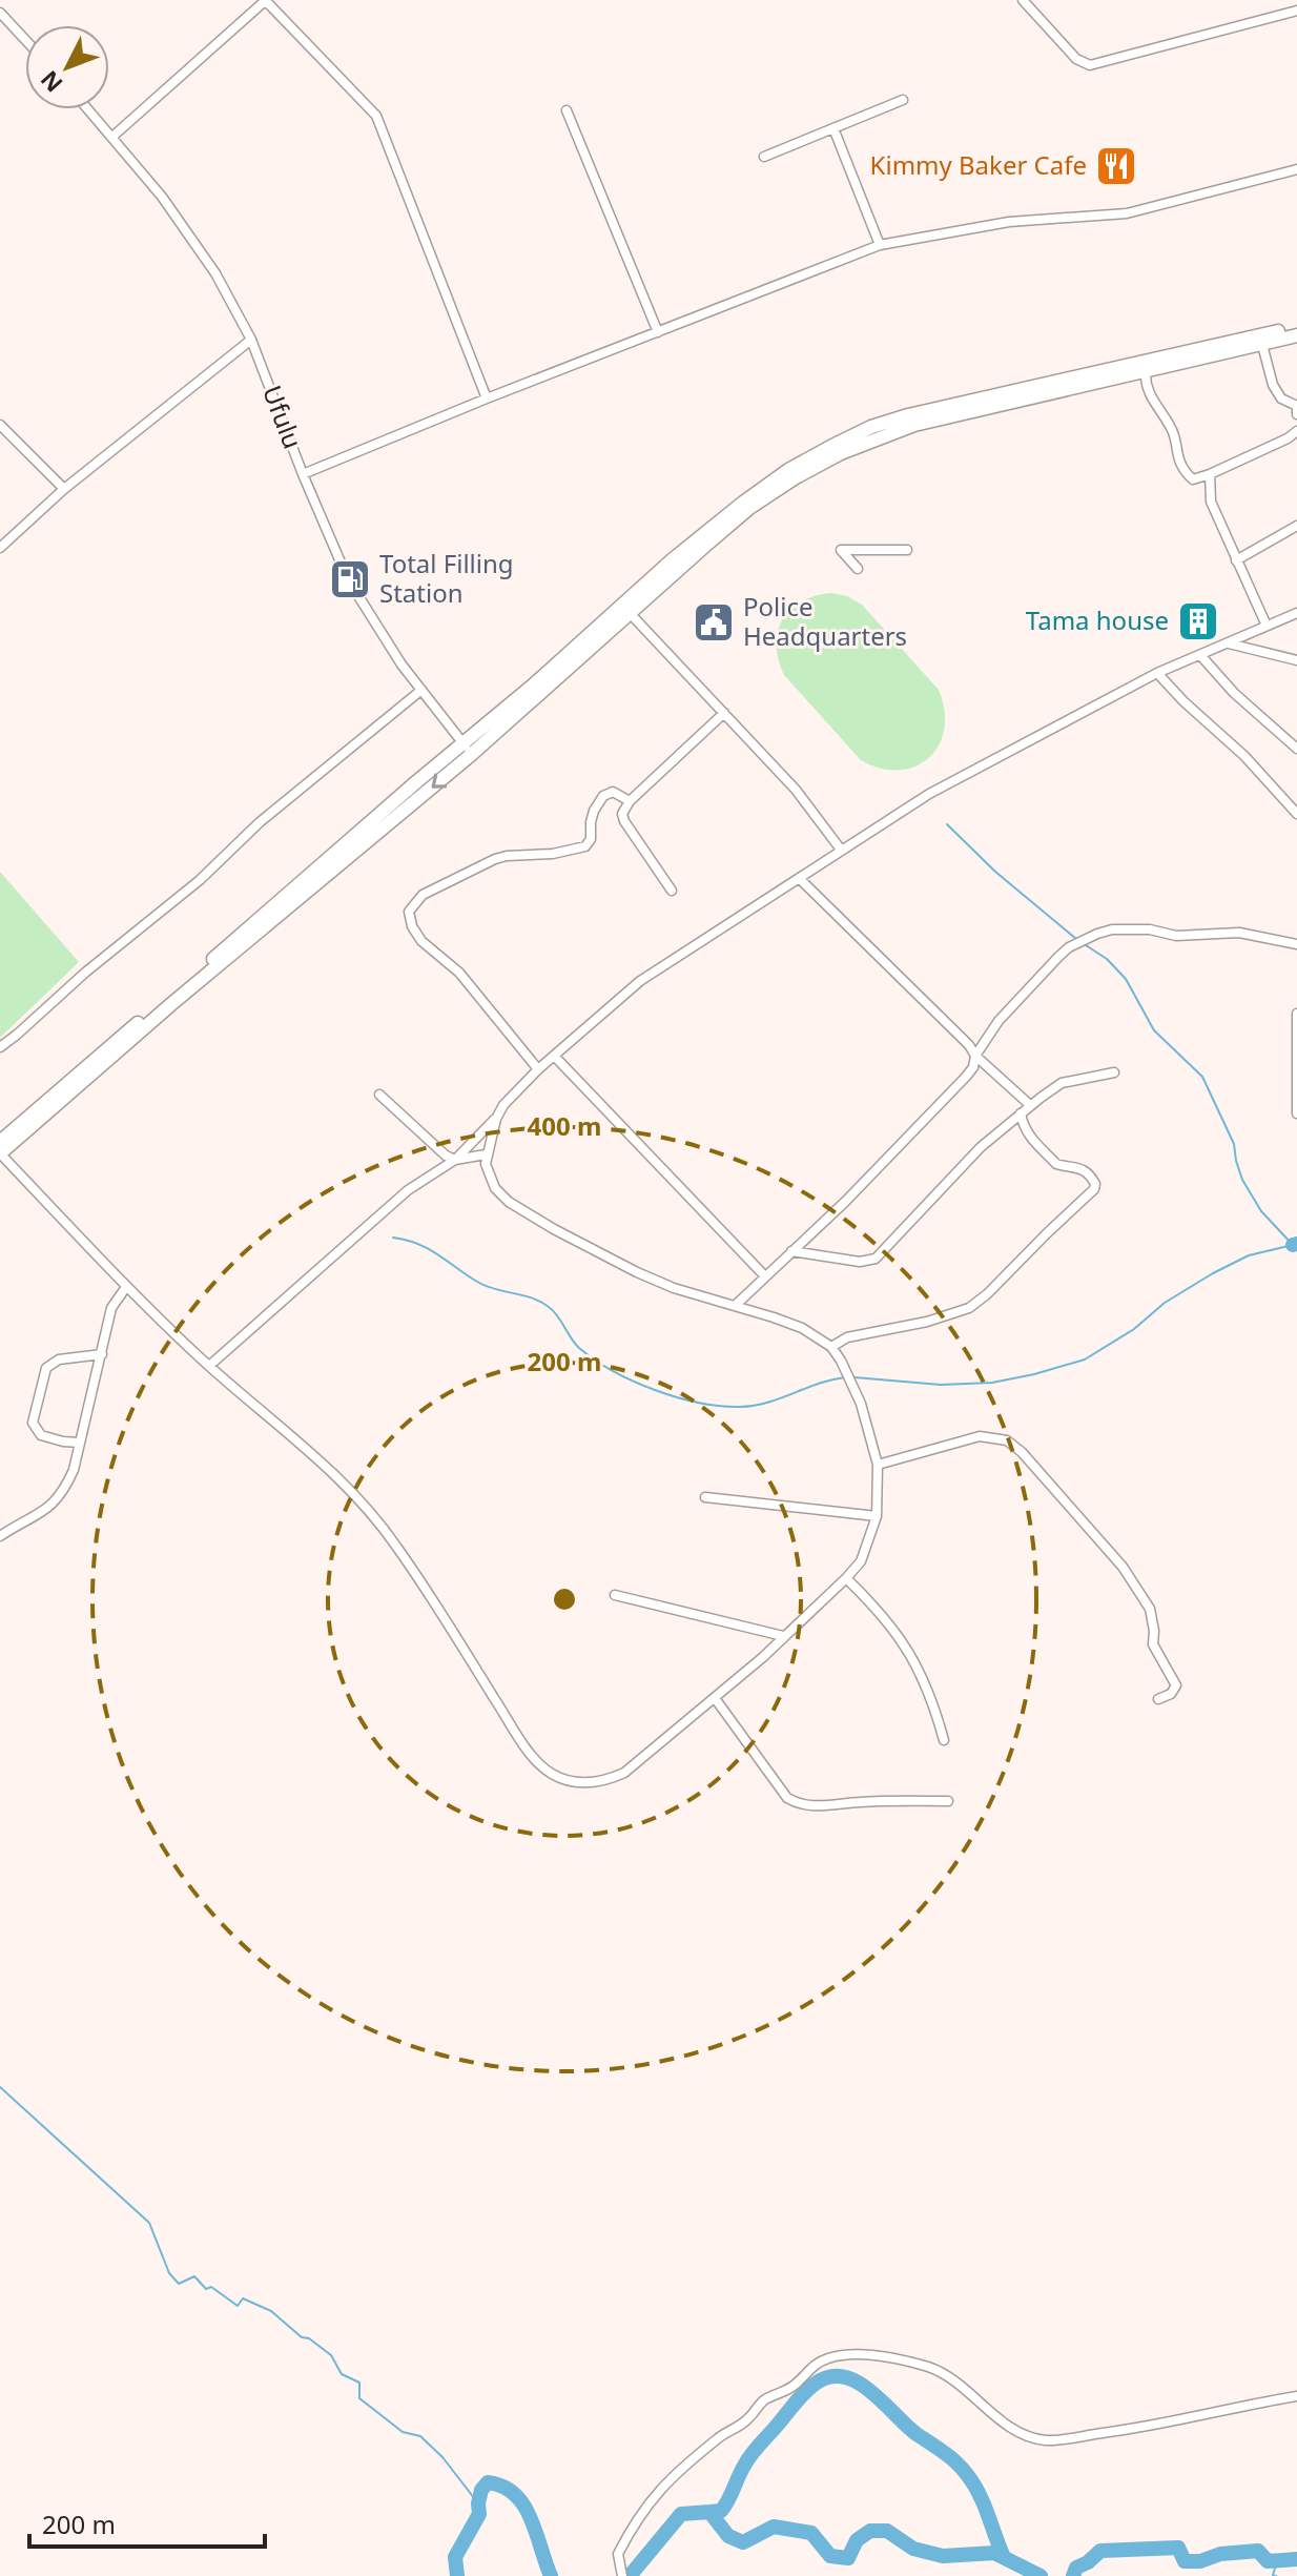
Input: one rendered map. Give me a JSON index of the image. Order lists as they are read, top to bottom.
{
  "streets": {
    "street": ["Ufulu"]
  },
  "places": {
    "restaurant": ["Kimmy Baker Cafe"],
    "fuel station": ["Total Filling Station"],
    "building": ["Tama house"],
    "public building": ["Police Headquarters"]
  },
  "scale_bar": "200 m",
  "north": "bottom left",
  "rings": ["400 m", "200 m"]
}
